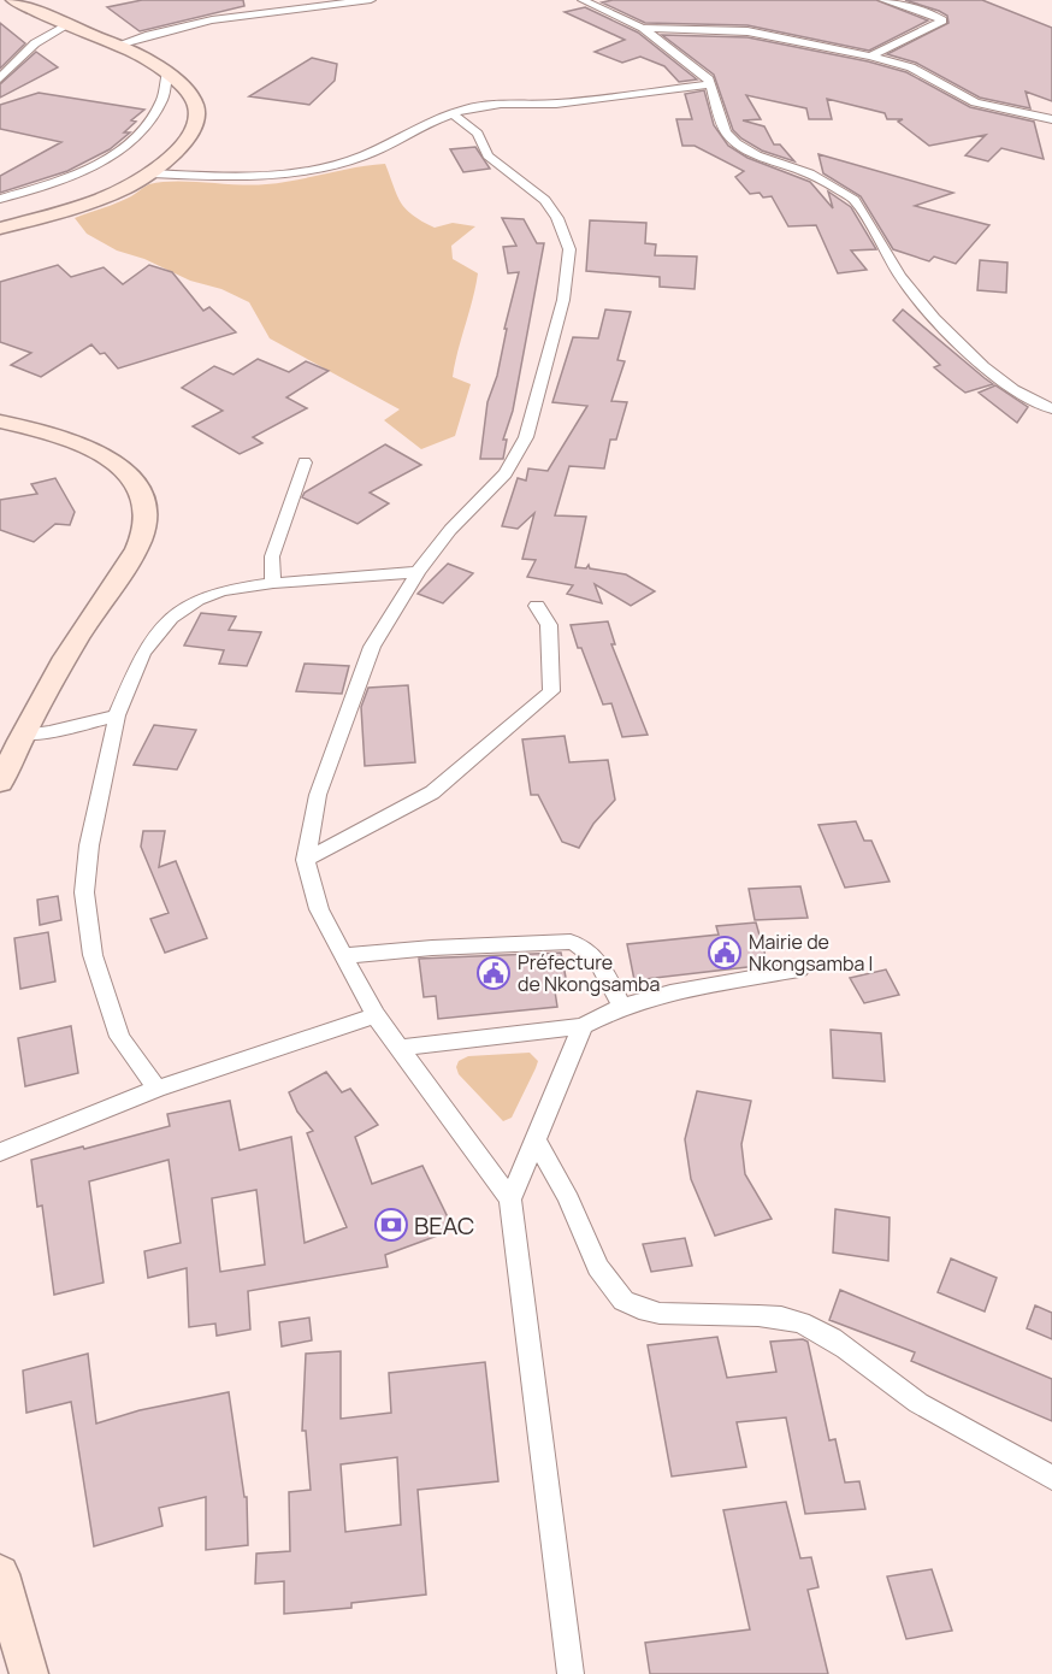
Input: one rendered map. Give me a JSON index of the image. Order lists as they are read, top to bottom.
{
  "places": {
    "public building": ["Mairie de Nkongsamba I", "Préfecture de Nkongsamba"],
    "bank": ["BEAC"]
  }
}
